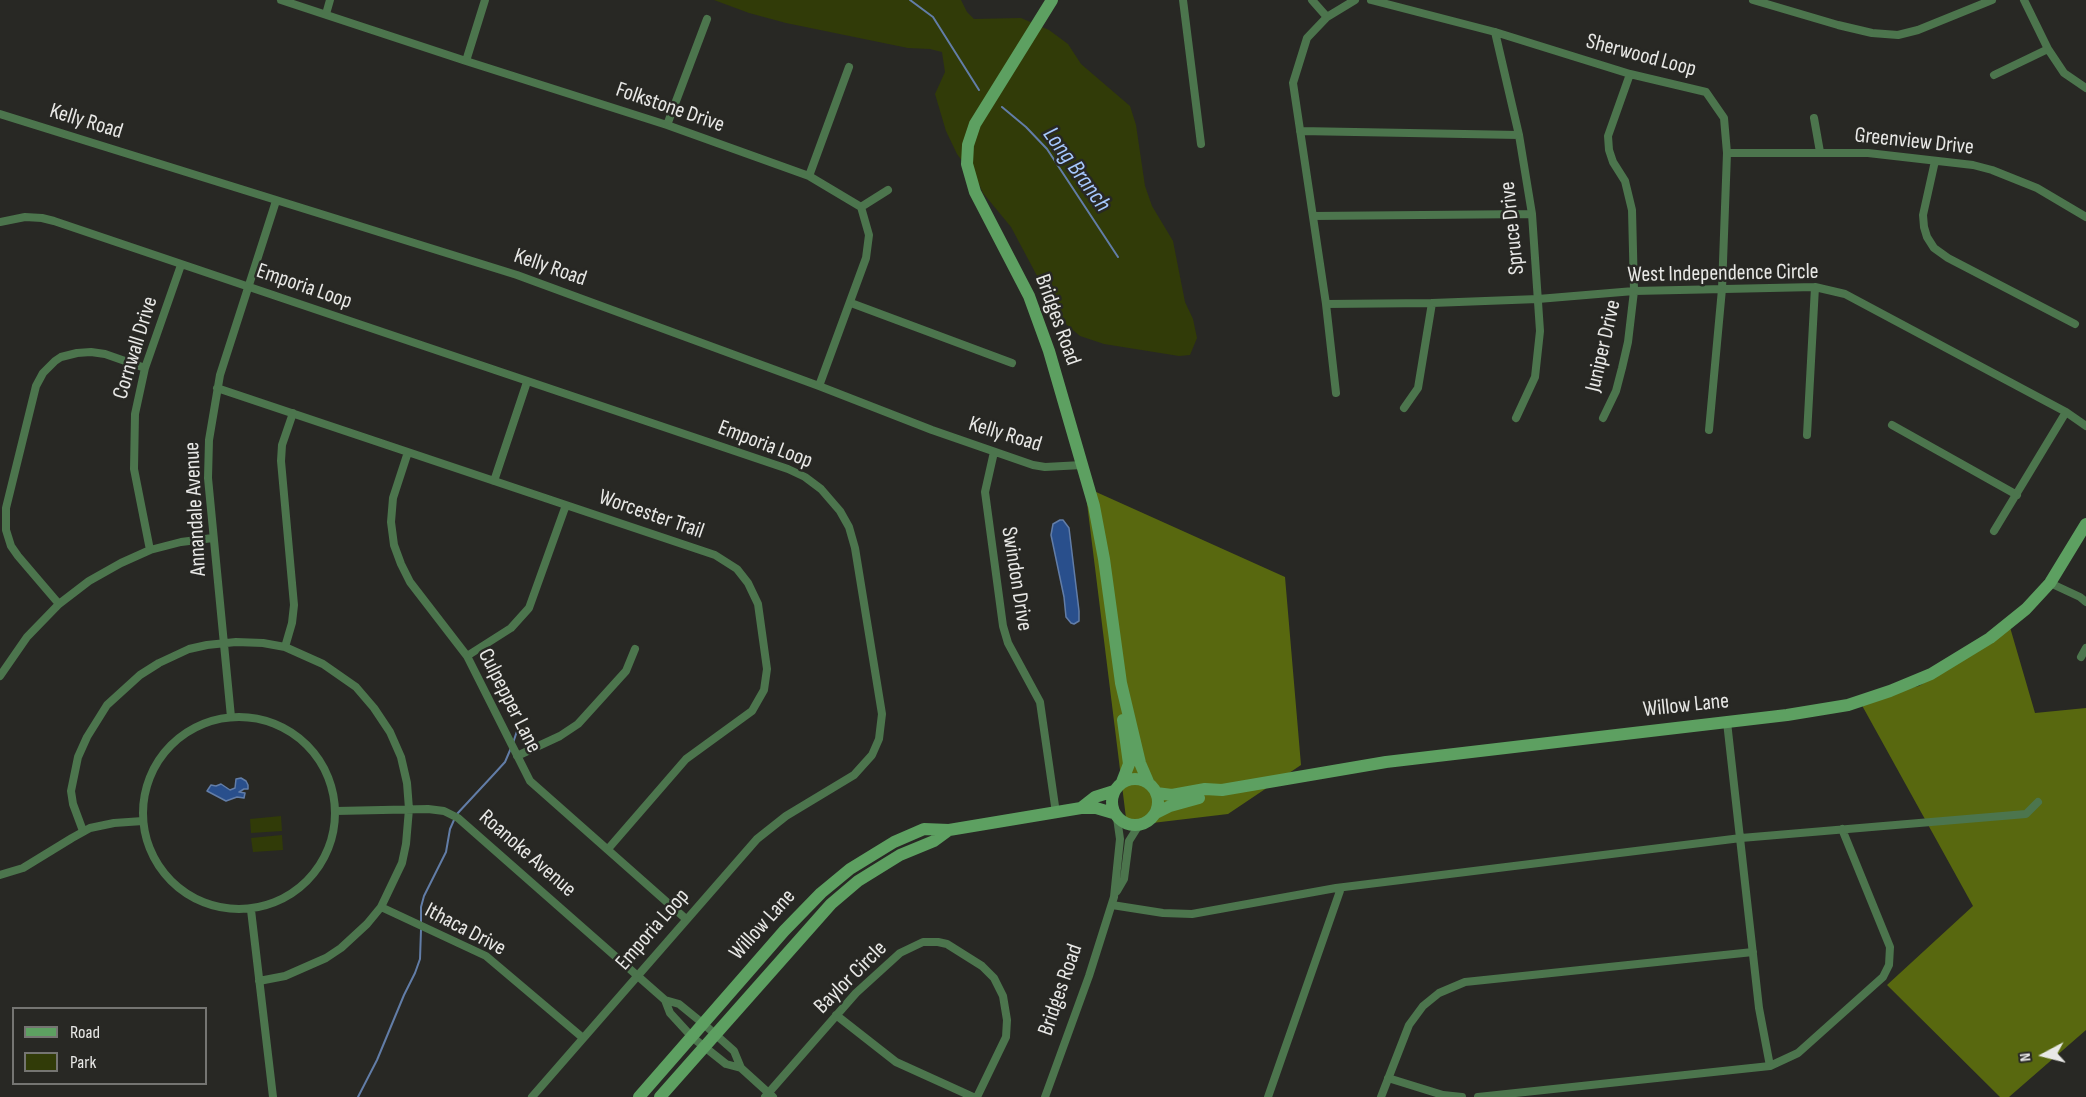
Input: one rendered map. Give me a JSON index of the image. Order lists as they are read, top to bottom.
{
  "streets": {
    "street": [
      "Sherwood Loop",
      "Folkstone Drive",
      "Kelly Road",
      "Greenview Drive",
      "Spruce Drive",
      "West Independence Circle",
      "Emporia Loop",
      "Bridges Road",
      "Juniper Drive",
      "Cornwall Drive",
      "Annandale Avenue",
      "Worcester Trail",
      "Swindon Drive",
      "Culpepper Lane",
      "Willow Lane",
      "Roanoke Avenue",
      "Ithaca Drive",
      "Baylor Circle"
    ]
  },
  "crossings": [
    ["Sherwood Loop", "Greenview Drive"],
    ["Sherwood Loop", "Spruce Drive"],
    ["Sherwood Loop", "West Independence Circle"],
    ["Sherwood Loop", "Juniper Drive"],
    ["Kelly Road", "Bridges Road"],
    ["Kelly Road", "Annandale Avenue"],
    ["Kelly Road", "Swindon Drive"],
    ["Spruce Drive", "West Independence Circle"],
    ["West Independence Circle", "Juniper Drive"],
    ["Emporia Loop", "Cornwall Drive"],
    ["Emporia Loop", "Annandale Avenue"],
    ["Emporia Loop", "Culpepper Lane"],
    ["Emporia Loop", "Roanoke Avenue"],
    ["Emporia Loop", "Ithaca Drive"],
    ["Bridges Road", "Willow Lane"],
    ["Annandale Avenue", "Worcester Trail"],
    ["Annandale Avenue", "Roanoke Avenue"],
    ["Worcester Trail", "Culpepper Lane"],
    ["Swindon Drive", "Willow Lane"],
    ["Willow Lane", "Roanoke Avenue"]
  ],
  "water": ["Long Branch"],
  "legend": ["Road", "Park"],
  "north": "left"
}
